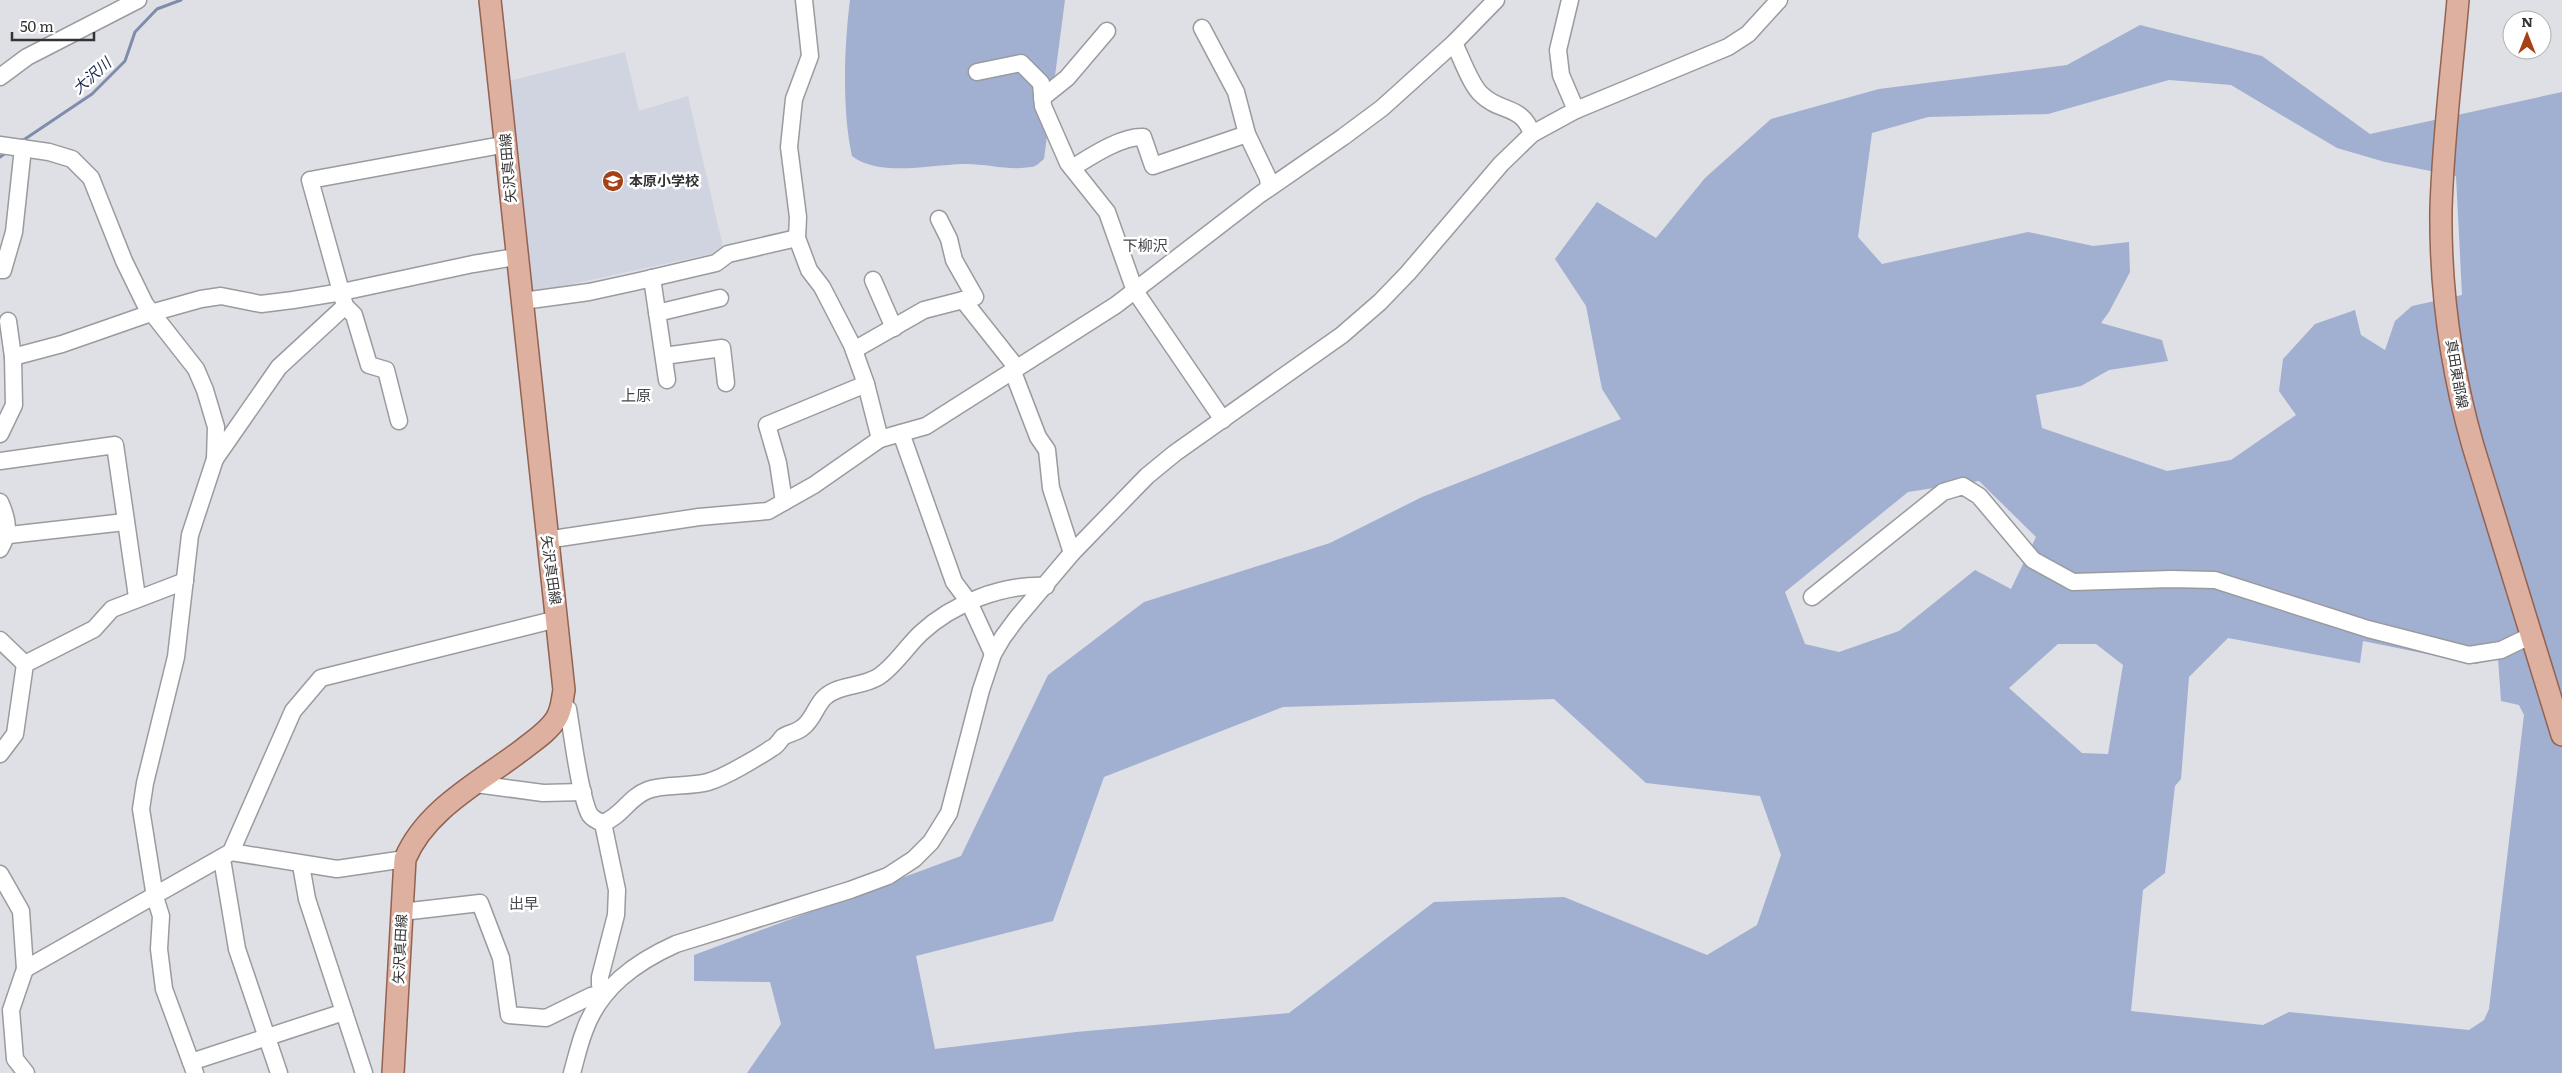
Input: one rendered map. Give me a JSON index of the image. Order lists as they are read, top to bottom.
{
  "streets": {
    "main road": ["矢沢真田線", "真田東部線"]
  },
  "districts": ["下柳沢", "上原", "出早"],
  "water": ["大沢川"],
  "places": {
    "school or university": ["本原小学校"]
  },
  "scale_bar": "50 m",
  "north": "top"
}
